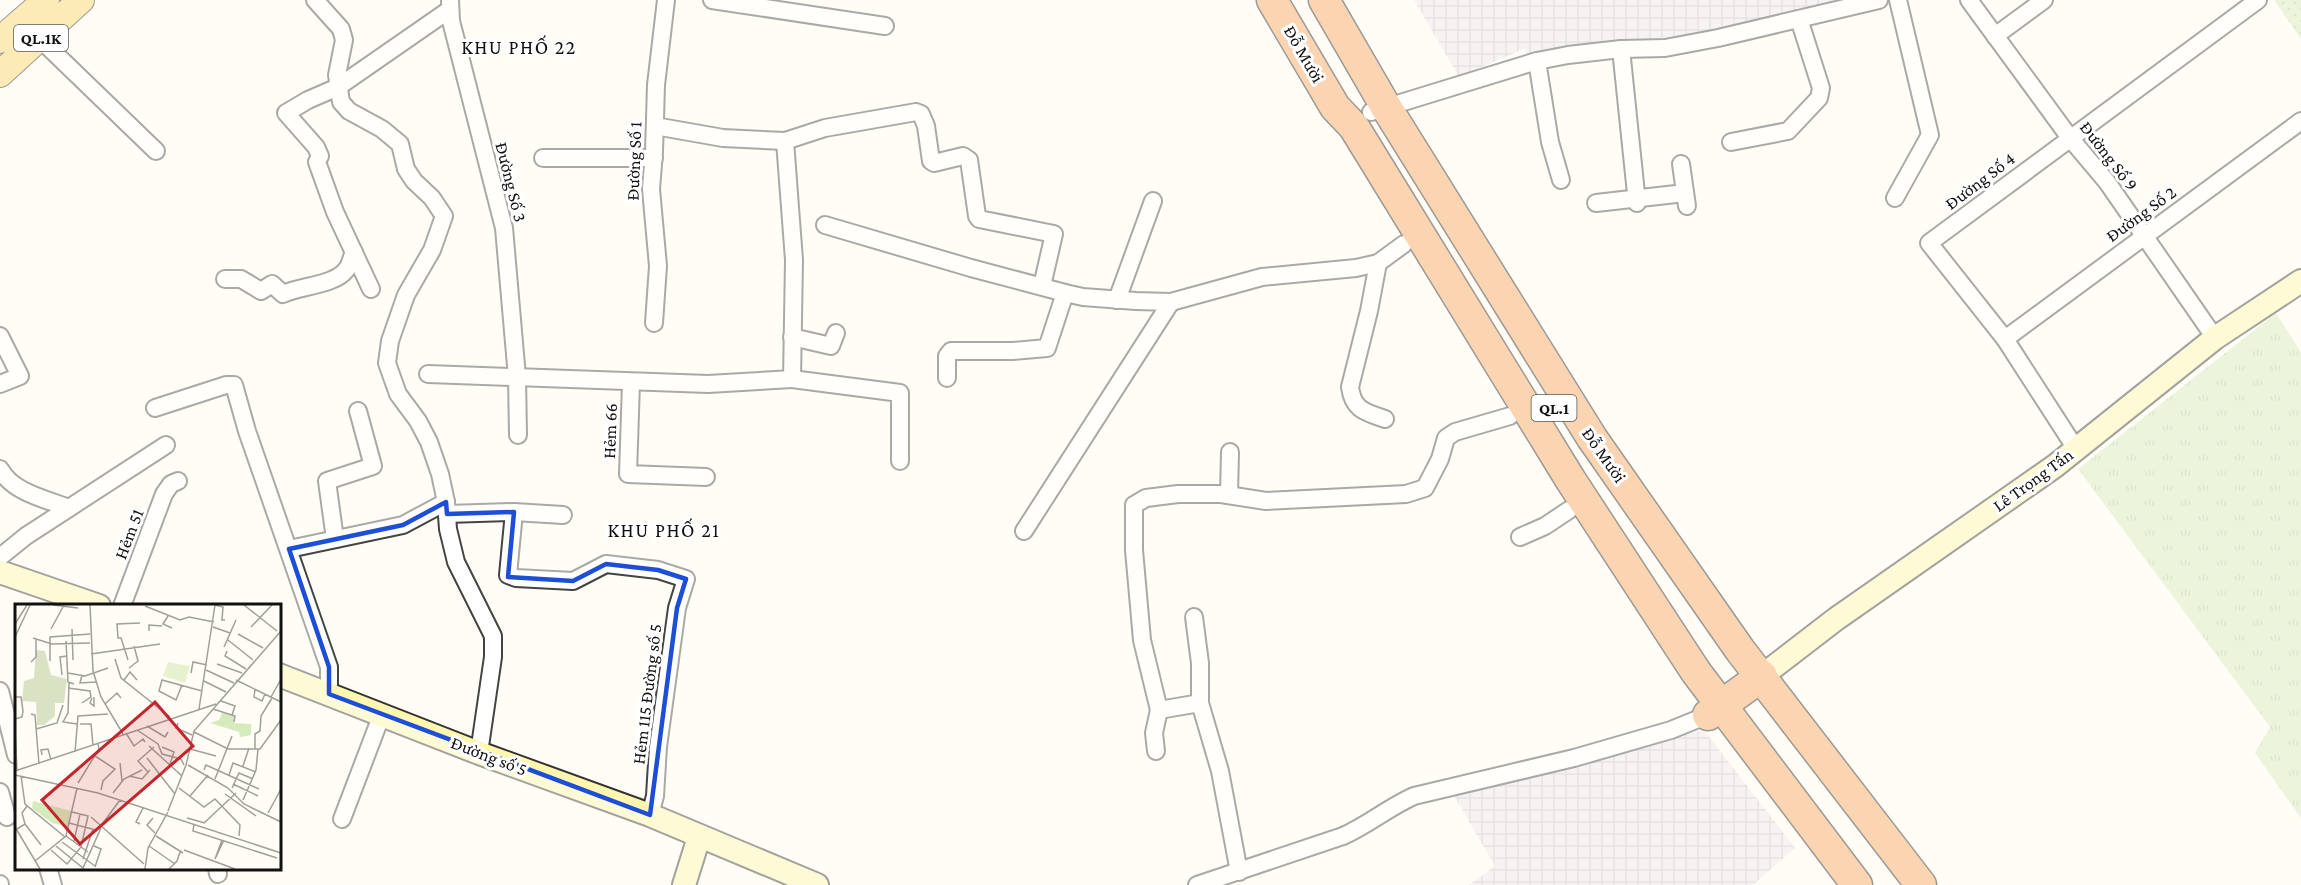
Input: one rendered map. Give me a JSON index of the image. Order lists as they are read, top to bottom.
{
  "streets": {
    "highway": ["Đỗ Mười", "QL.1"],
    "main road": ["QL.1K", "Lê Trọng Tấn", "Đường số 5"],
    "street": [
      "Đường Số 9",
      "Đường Số 1",
      "Đường Số 4",
      "Đường Số 3",
      "Đường Số 2",
      "Hẻm 66",
      "Hẻm 51",
      "Hẻm 115 Đường số 5"
    ]
  },
  "crossings": [
    ["Đỗ Mười", "Lê Trọng Tấn"],
    ["Đường Số 9", "Đường Số 4"],
    ["Đường Số 9", "Đường Số 2"],
    ["Đường Số 9", "Lê Trọng Tấn"],
    ["Đường Số 4", "Đường Số 2"],
    ["Đường Số 4", "Lê Trọng Tấn"],
    ["Hẻm 115 Đường số 5", "Đường số 5"]
  ],
  "districts": ["KHU PHỐ 22", "KHU PHỐ 21"]
}
